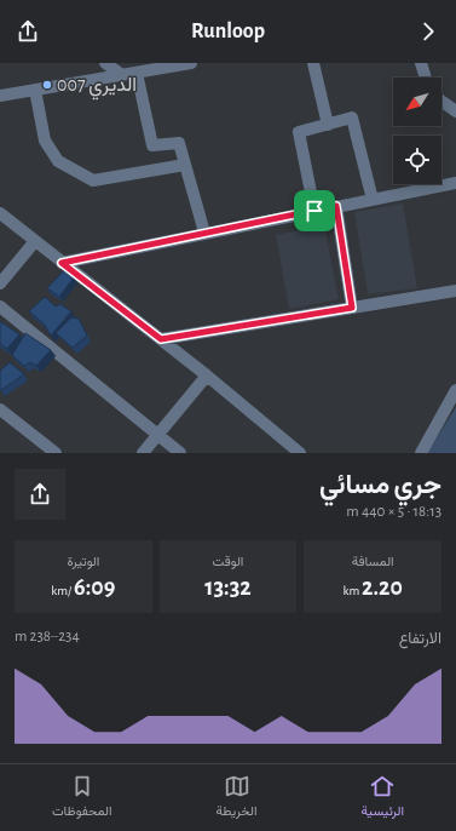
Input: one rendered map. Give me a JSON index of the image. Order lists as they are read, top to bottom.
{
  "places": ["الديري 007"],
  "north": "bottom left",
  "page": {
    "header": "Runloop",
    "heading": ["جري مسائي", "18:13 · 5 × 440 m"],
    "stats": [
      ["المسافة", "2.20 km"],
      ["الوقت", "13:32"],
      ["الوتيرة", "6:09 /km"]
    ],
    "chart": ["الارتفاع", "234–238 m"],
    "tabs": ["الرئيسية", "الخريطة", "المحفوظات"]
  }
}
